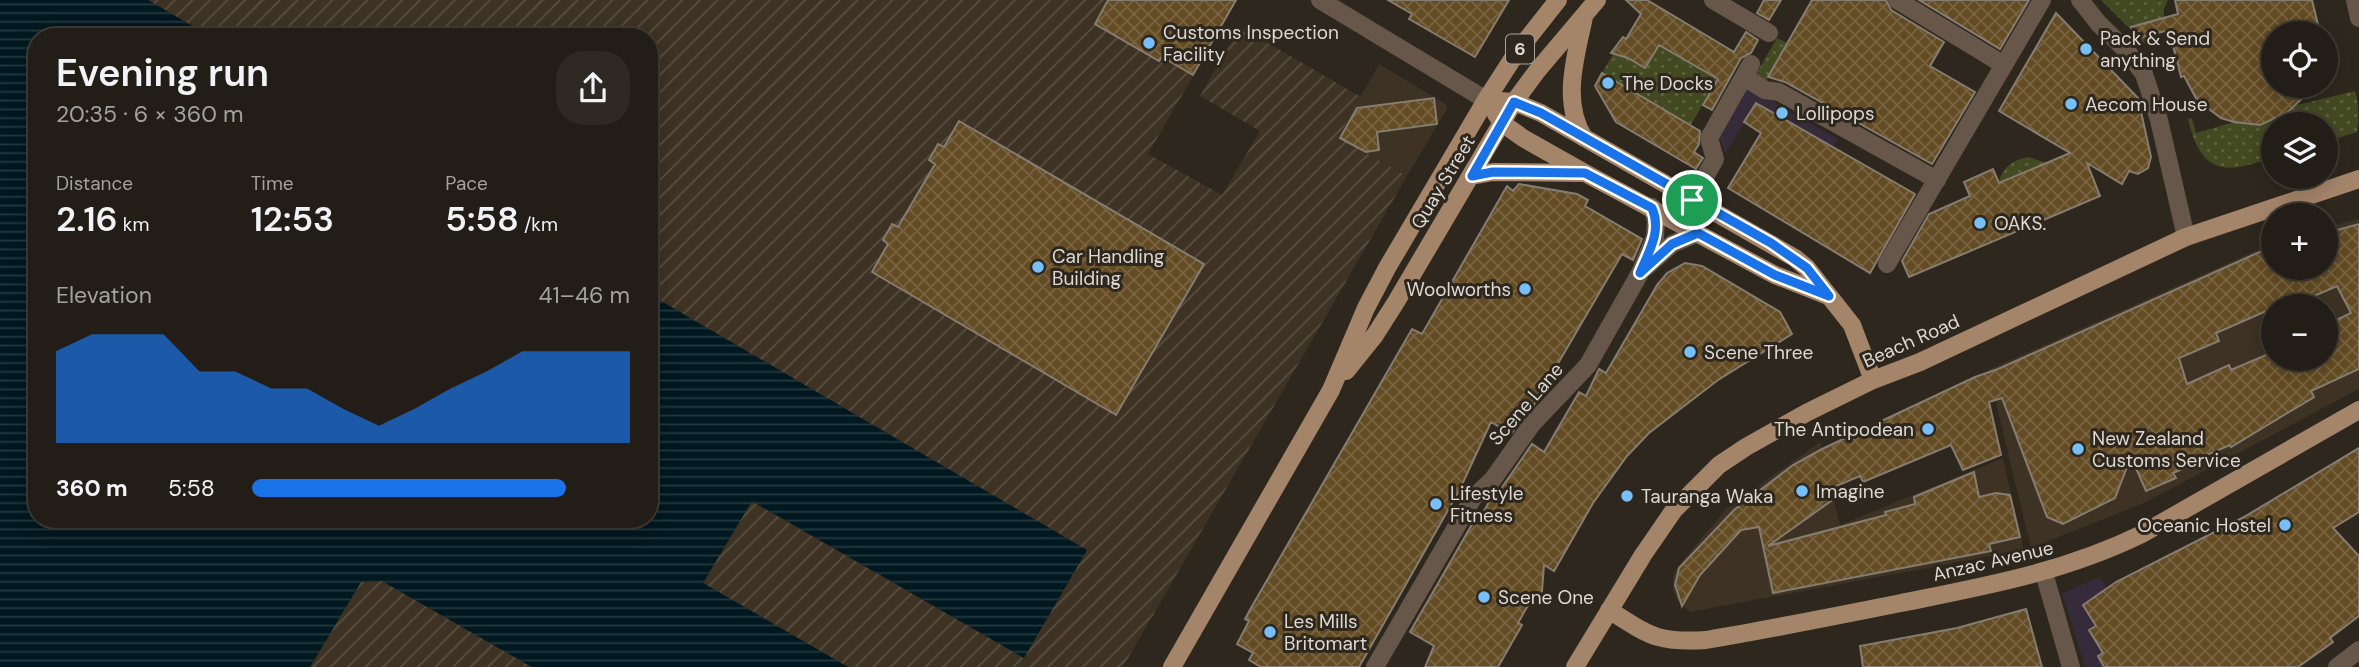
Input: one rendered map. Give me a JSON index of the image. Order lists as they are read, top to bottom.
{
  "streets": {
    "main road": [
      "6",
      "Quay Street",
      "Beach Road",
      "Anzac Avenue"
    ],
    "street": ["Scene Lane"]
  },
  "crossings": [
    ["Beach Road", "Anzac Avenue"]
  ],
  "places": [
    "Customs Inspection Facility",
    "Pack & Send anything",
    "The Docks",
    "Aecom House",
    "Lollipops",
    "OAKS.",
    "Car Handling Building",
    "Woolworths",
    "Scene Three",
    "The Antipodean",
    "New Zealand Customs Service",
    "Imagine",
    "Tauranga Waka",
    "Lifestyle Fitness",
    "Oceanic Hostel",
    "Scene One",
    "Les Mills Britomart"
  ],
  "page": {
    "map_buttons": ["+", "−"],
    "heading": ["Evening run", "20:35 · 6 × 360 m"],
    "stats": [
      ["Distance", "2.16 km"],
      ["Time", "12:53"],
      ["Pace", "5:58 /km"]
    ],
    "chart": ["Elevation", "41–46 m"],
    "list": [
      {
        "name": "360 m",
        "note": "5:58"
      }
    ]
  }
}
